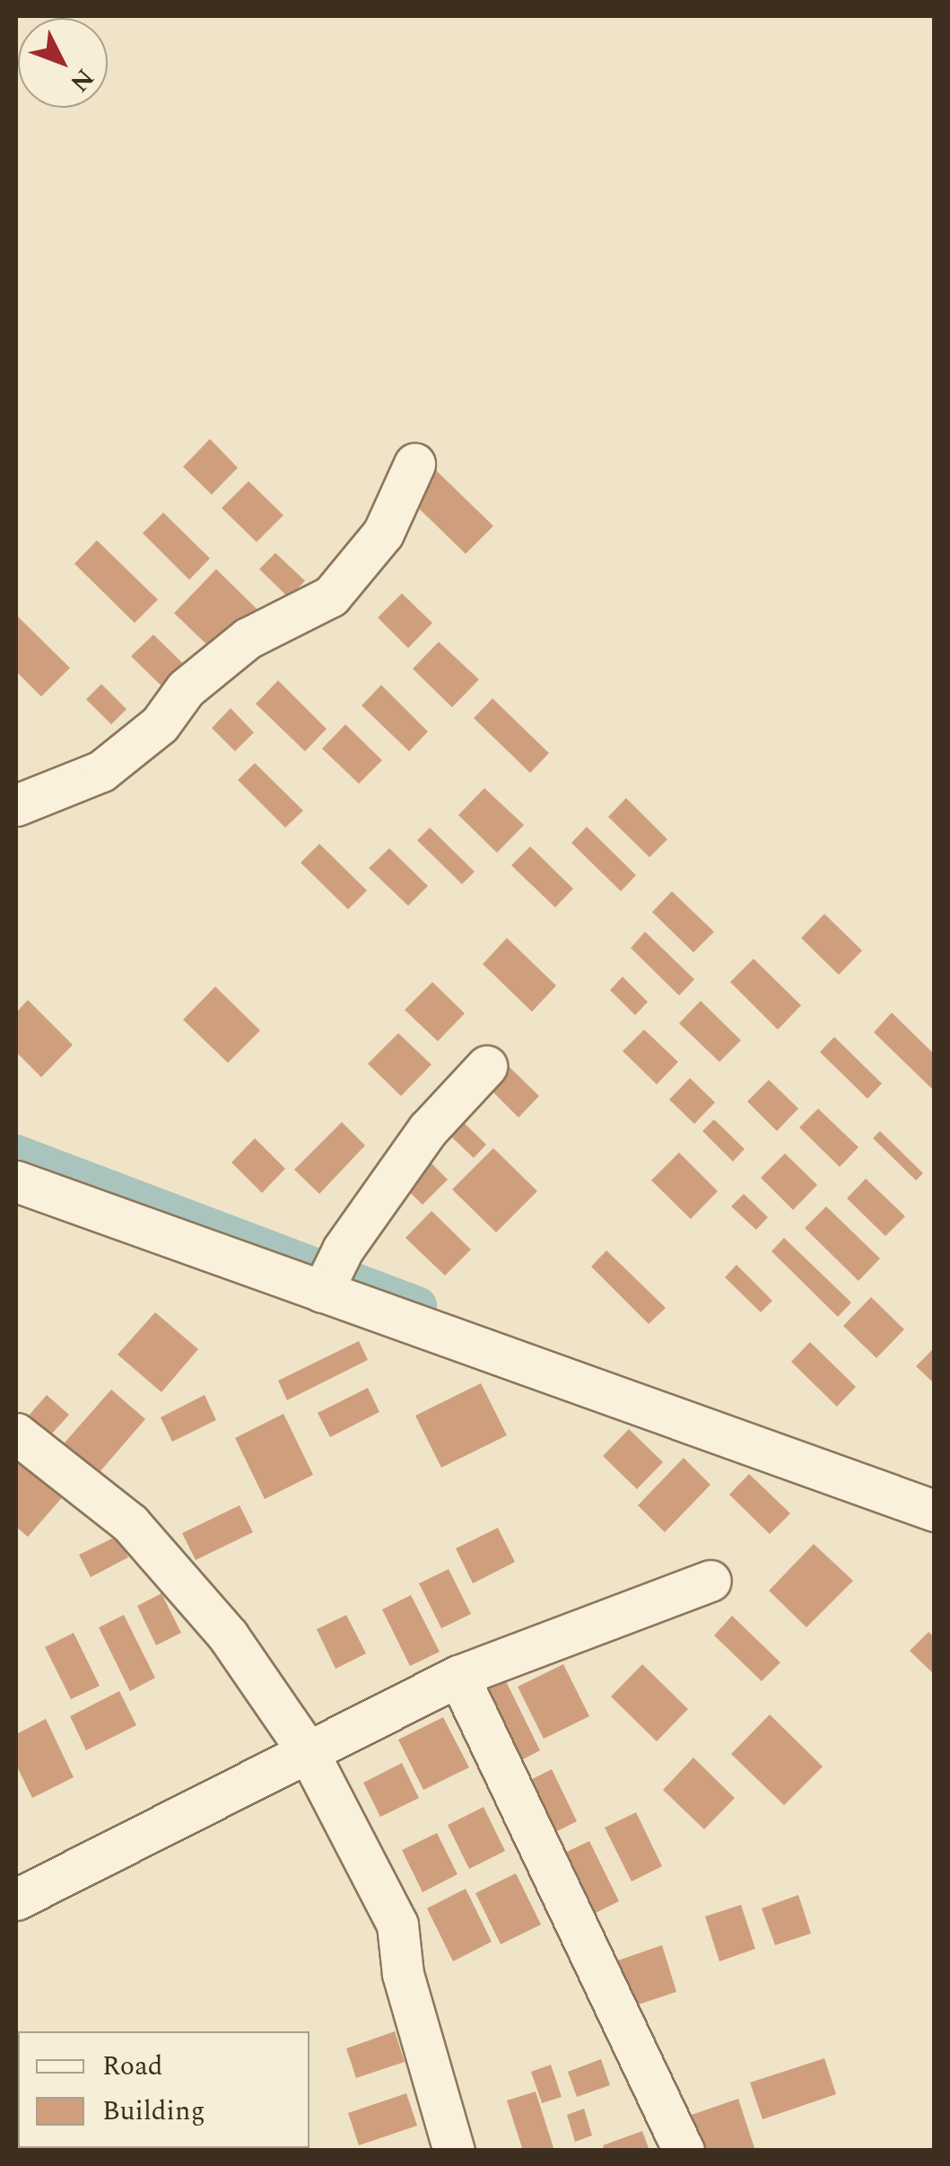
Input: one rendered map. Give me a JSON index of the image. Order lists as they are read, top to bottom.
{
  "legend": ["Road", "Building"],
  "north": "bottom right"
}
